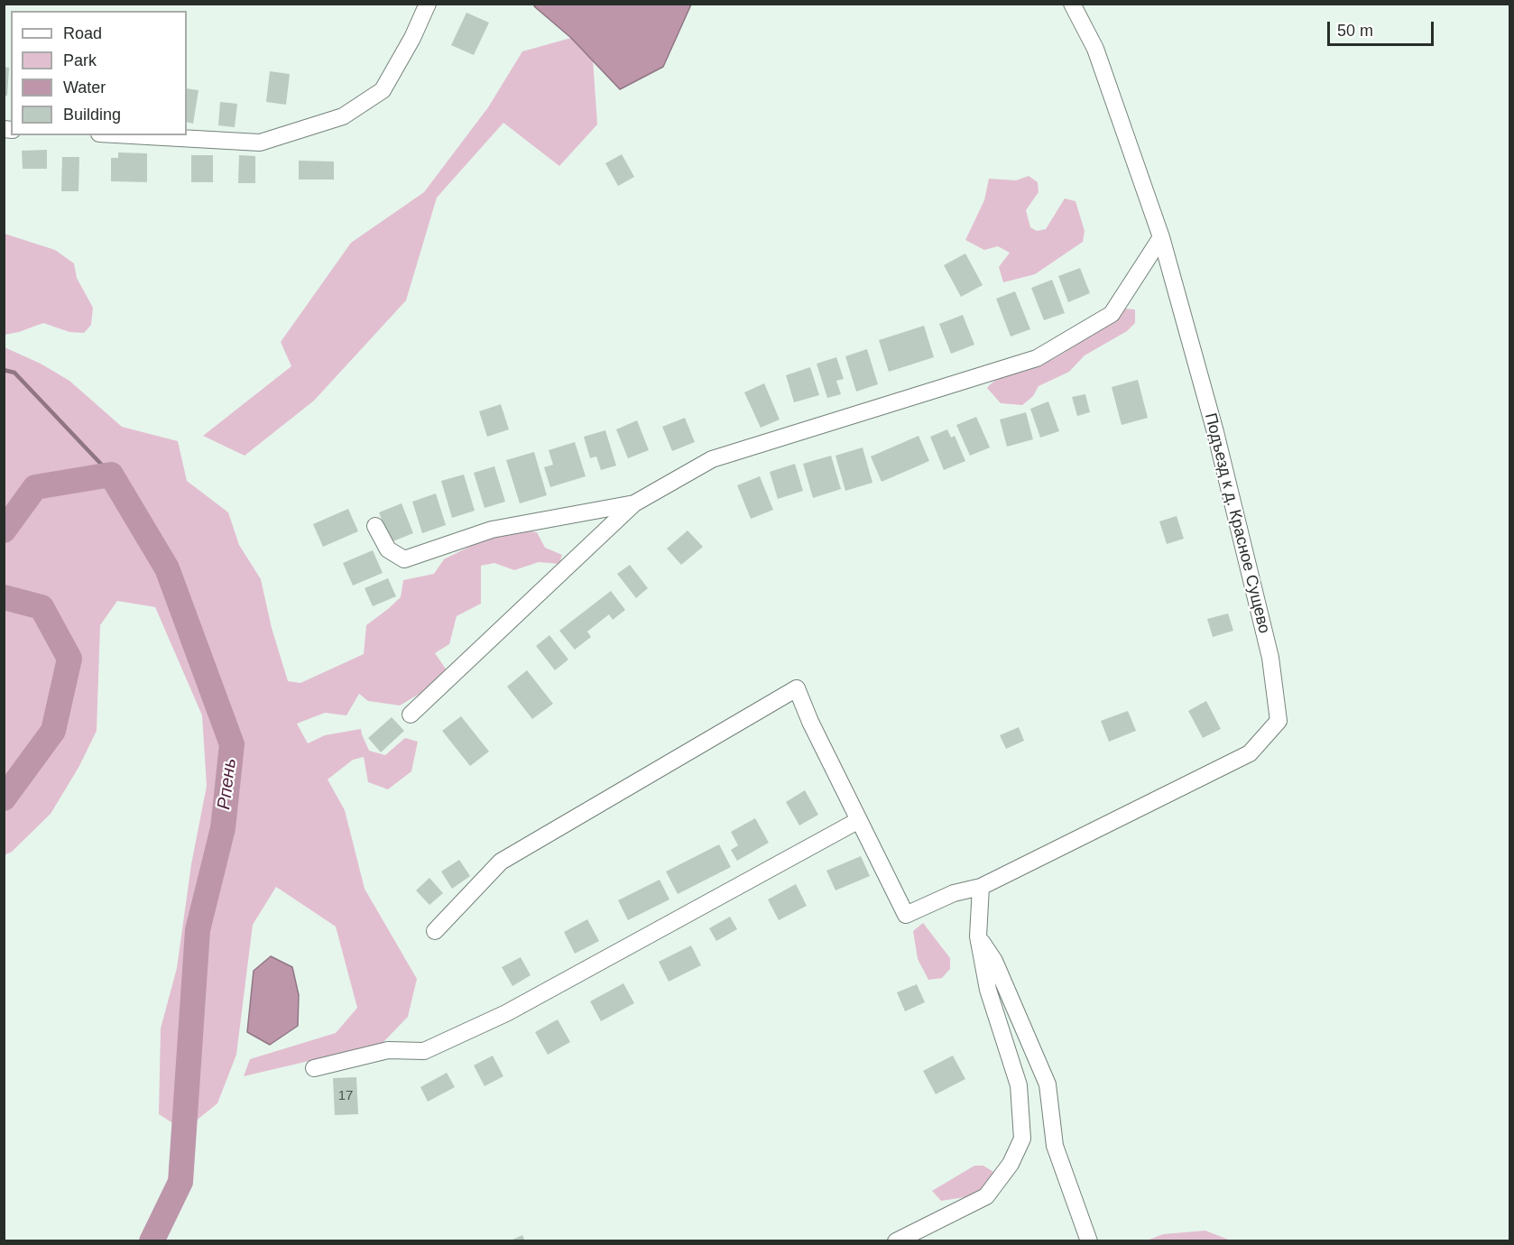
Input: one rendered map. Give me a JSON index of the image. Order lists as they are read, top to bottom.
{
  "streets": {
    "street": ["Подъезд к д. Красное Сущево"]
  },
  "water": ["Рпень"],
  "house_numbers": ["17"],
  "legend": [
    "Road",
    "Park",
    "Water",
    "Building"
  ],
  "scale_bar": "50 m"
}
